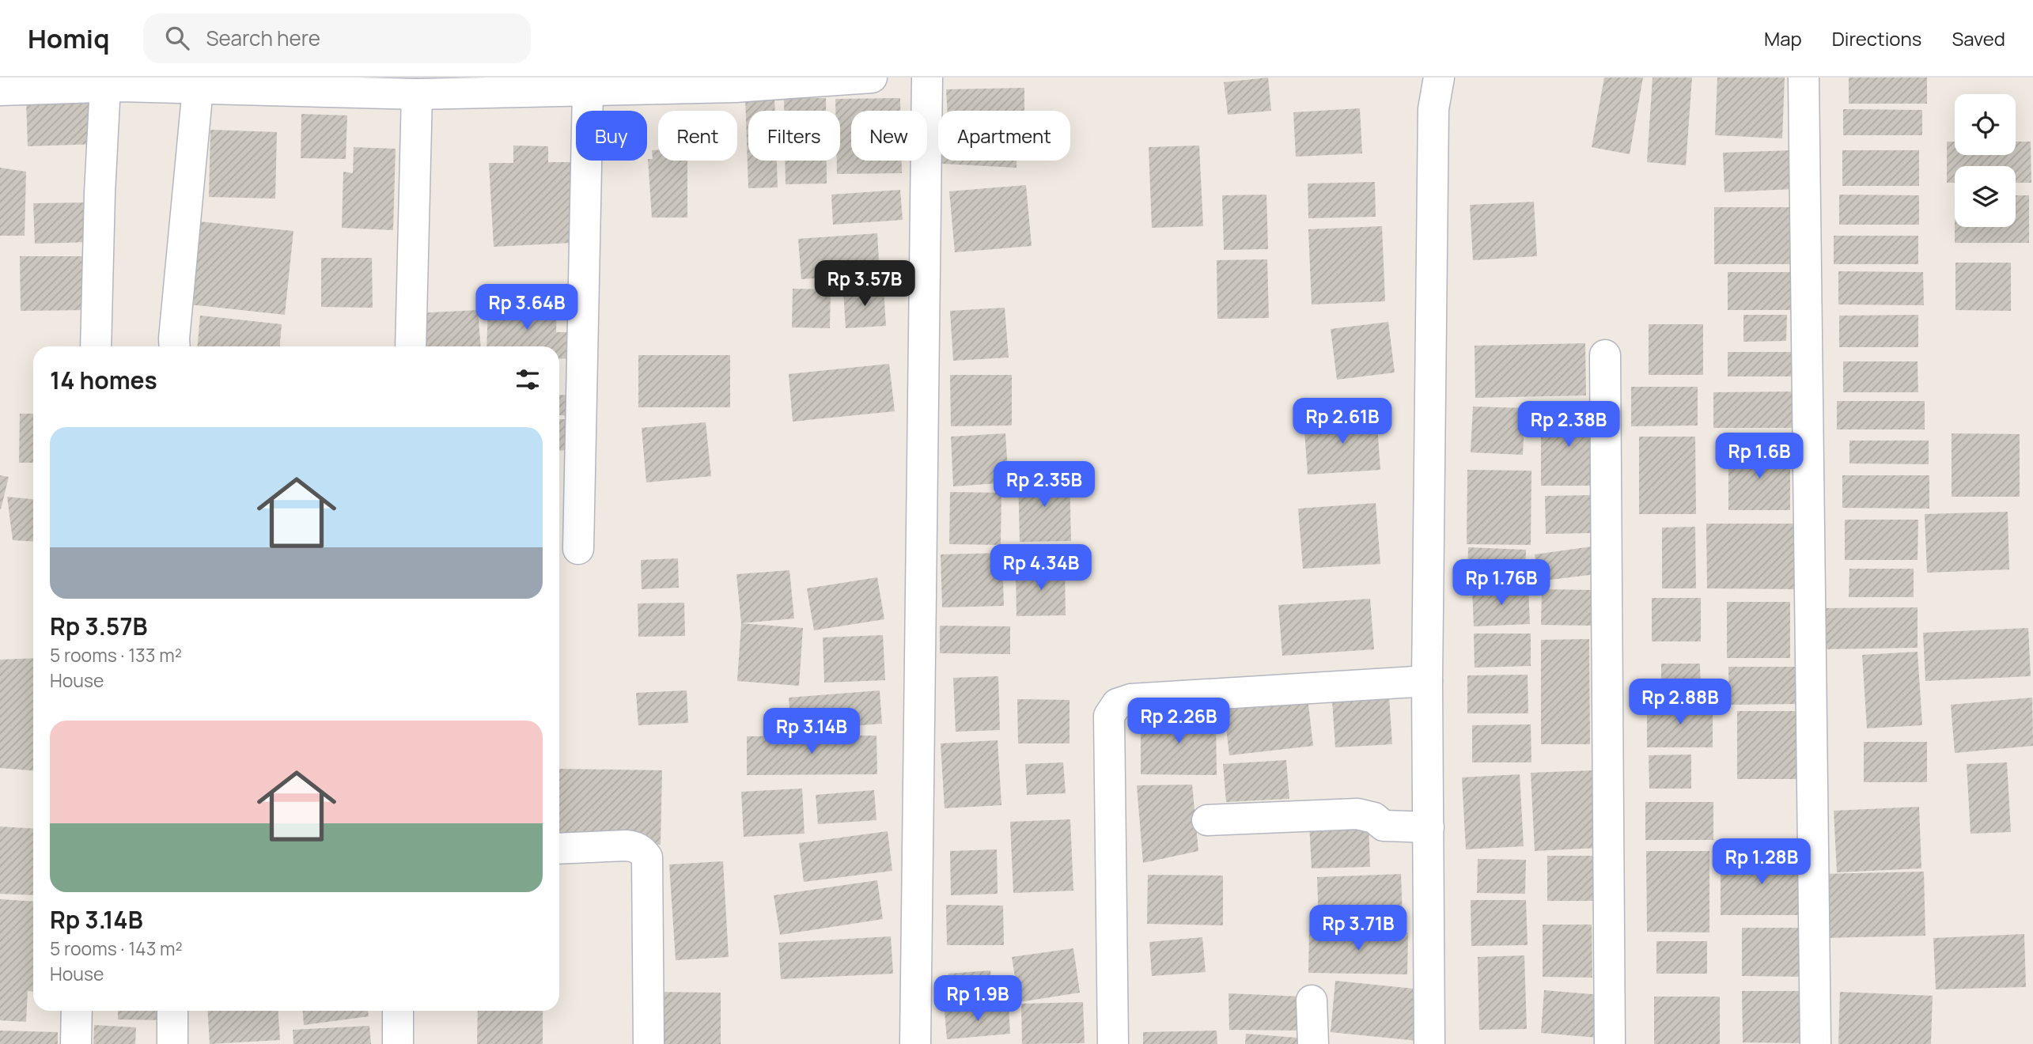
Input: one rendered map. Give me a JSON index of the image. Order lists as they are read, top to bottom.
{
  "page": {
    "header": "Homiq",
    "search": "Search here",
    "nav": ["Map", "Directions", "Saved"],
    "chip": [
      "Buy",
      "Rent",
      "Filters",
      "New",
      "Apartment"
    ],
    "price": [
      "Rp 3.57B",
      "Rp 3.64B",
      "Rp 2.61B",
      "Rp 2.38B",
      "Rp 1.6B",
      "Rp 2.35B",
      "Rp 4.34B",
      "Rp 1.76B",
      "Rp 2.88B",
      "Rp 2.26B",
      "Rp 3.14B",
      "Rp 1.28B",
      "Rp 3.71B",
      "Rp 1.9B"
    ],
    "heading": "14 homes",
    "list": [
      {
        "name": "Rp 3.57B",
        "note": "5 rooms · 133 m² · House"
      },
      {
        "name": "Rp 3.14B",
        "note": "5 rooms · 143 m² · House"
      }
    ]
  }
}
